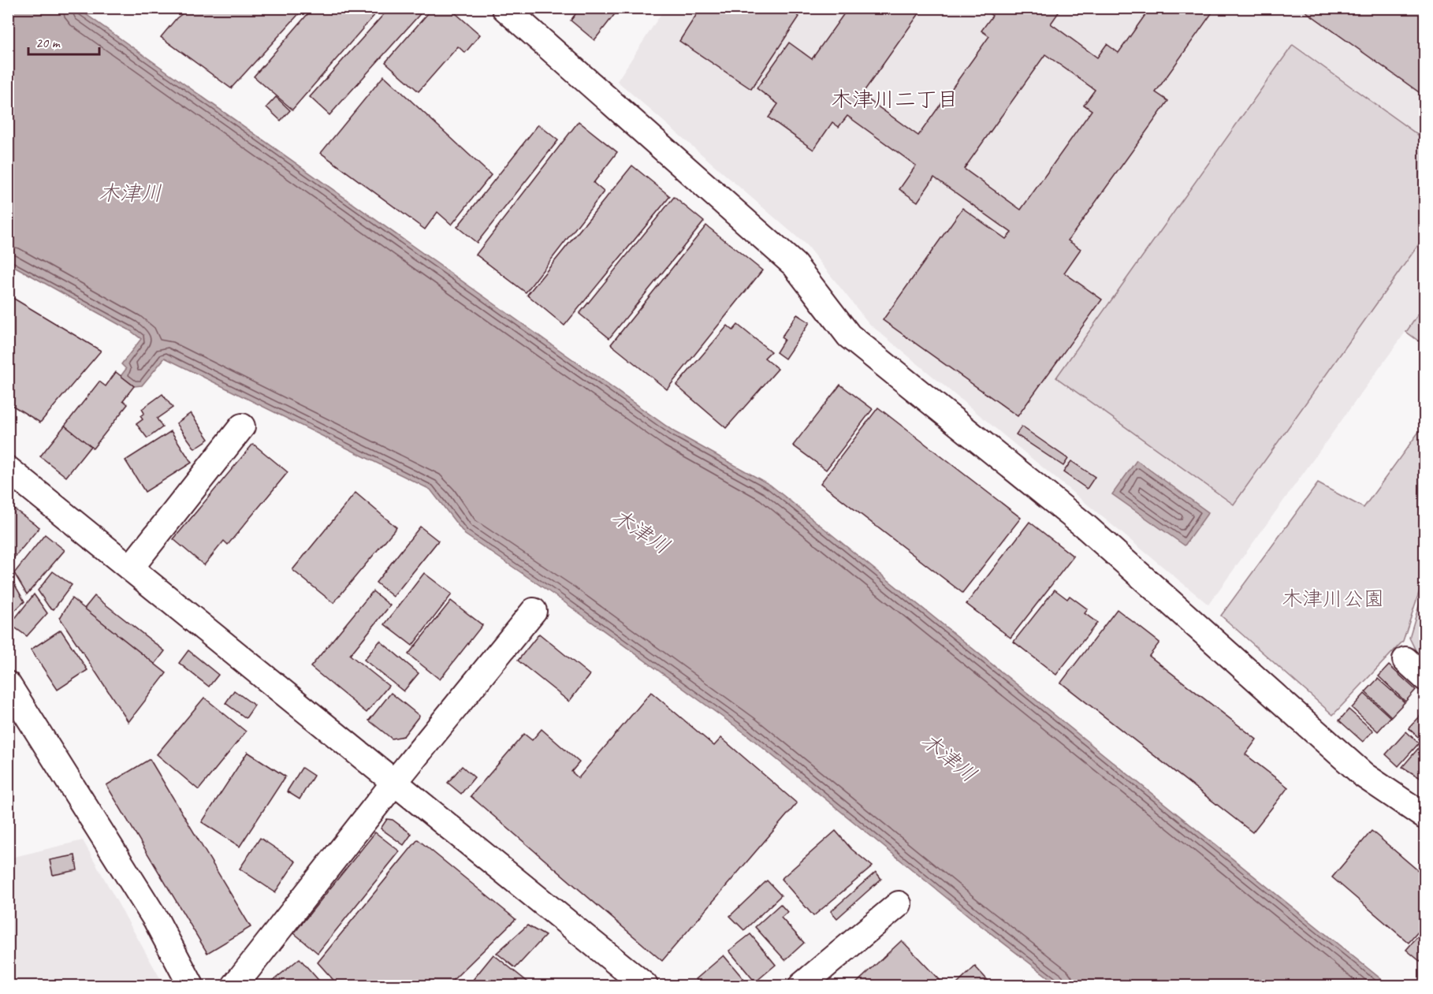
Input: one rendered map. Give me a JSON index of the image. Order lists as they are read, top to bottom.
{
  "districts": ["木津川二丁目"],
  "water": ["木津川"],
  "parks": ["木津川公園"],
  "scale_bar": "20 m"
}
